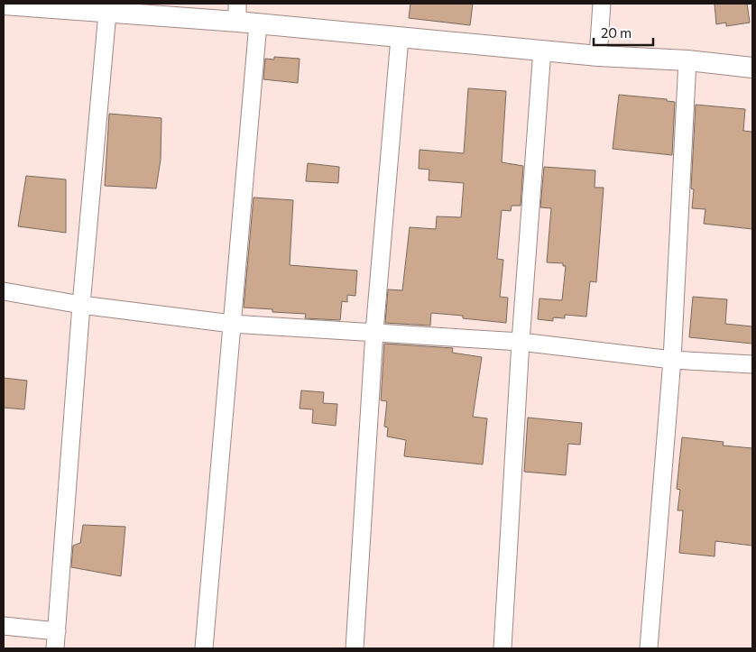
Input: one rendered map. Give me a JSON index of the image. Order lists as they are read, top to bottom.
{
  "scale_bar": "20 m"
}
